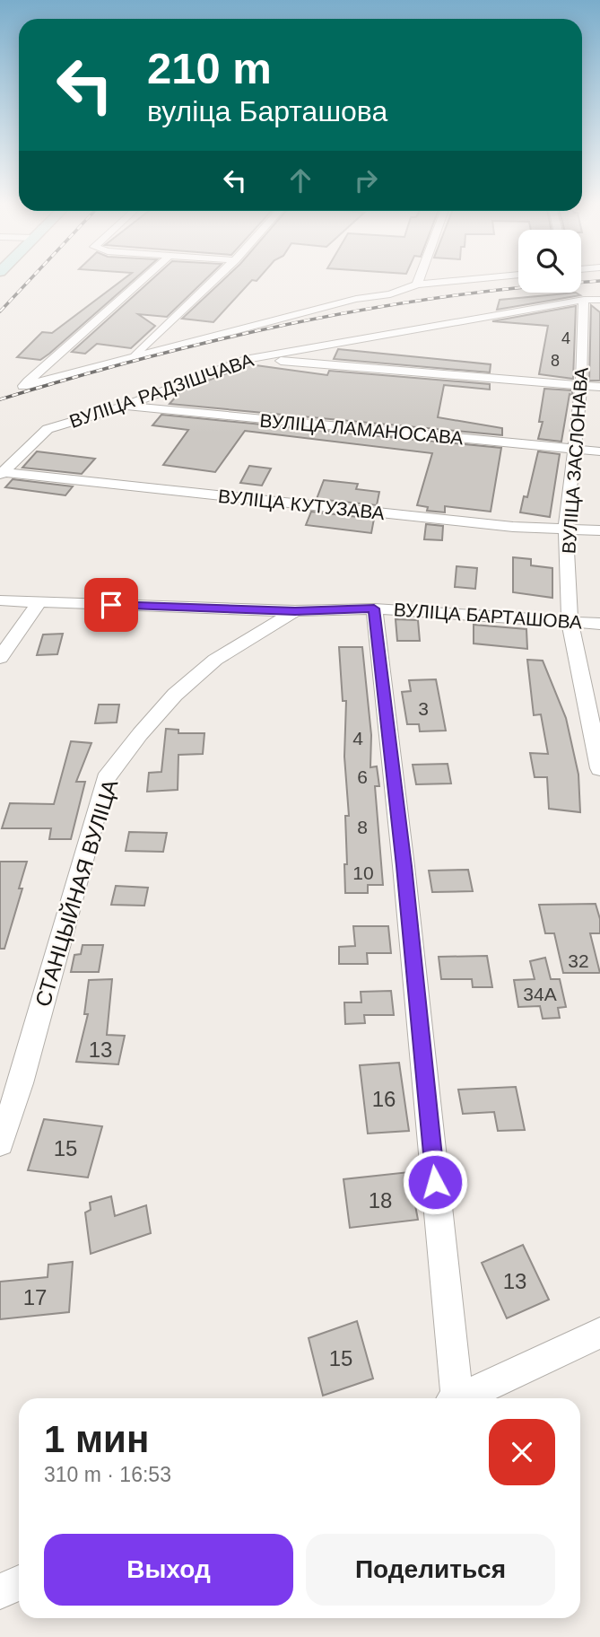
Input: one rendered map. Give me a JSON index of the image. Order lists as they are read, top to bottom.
{
  "streets": {
    "street": [
      "ВУЛІЦА РАДЗІШЧАВА",
      "ВУЛІЦА ЛАМАНОСАВА",
      "ВУЛІЦА ЗАСЛОНАВА",
      "ВУЛІЦА КУТУЗАВА",
      "ВУЛІЦА БАРТАШОВА",
      "СТАНЦЫЙНАЯ ВУЛІЦА"
    ]
  },
  "crossings": [
    ["ВУЛІЦА РАДЗІШЧАВА", "ВУЛІЦА ЛАМАНОСАВА"],
    ["ВУЛІЦА РАДЗІШЧАВА", "ВУЛІЦА ЗАСЛОНАВА"],
    ["ВУЛІЦА РАДЗІШЧАВА", "ВУЛІЦА КУТУЗАВА"],
    ["ВУЛІЦА ЛАМАНОСАВА", "ВУЛІЦА ЗАСЛОНАВА"],
    ["ВУЛІЦА ЗАСЛОНАВА", "ВУЛІЦА КУТУЗАВА"],
    ["ВУЛІЦА ЗАСЛОНАВА", "ВУЛІЦА БАРТАШОВА"],
    ["ВУЛІЦА БАРТАШОВА", "СТАНЦЫЙНАЯ ВУЛІЦА"]
  ],
  "house_numbers": [
    "4",
    "8",
    "3",
    "4",
    "6",
    "8",
    "10",
    "32",
    "34А",
    "13",
    "16",
    "15",
    "18",
    "13",
    "17",
    "15"
  ],
  "page": {
    "turn": ["210 m", "вуліца Барташова"],
    "heading": ["1 мин", "310 m · 16:53"],
    "buttons": ["Выход", "Поделиться"]
  }
}
